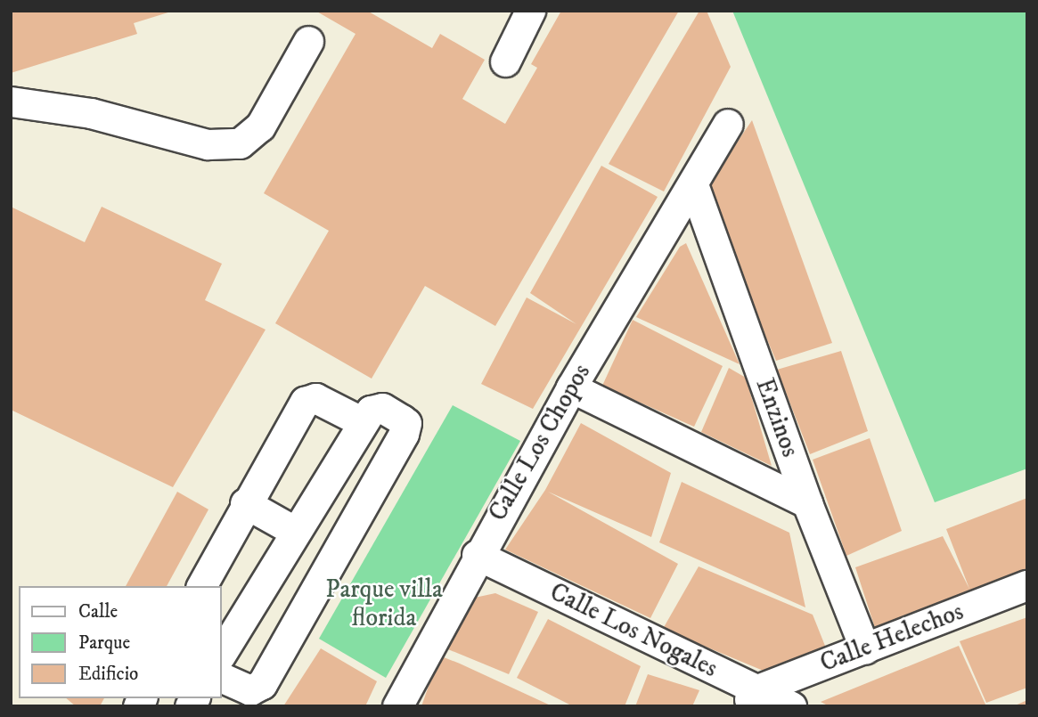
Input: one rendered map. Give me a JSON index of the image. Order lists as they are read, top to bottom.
{
  "streets": {
    "street": [
      "Enzinos",
      "Calle Los Chopos",
      "Calle Los Nogales",
      "Calle Helechos"
    ]
  },
  "crossings": [
    ["Enzinos", "Calle Los Chopos"],
    ["Enzinos", "Calle Helechos"],
    ["Calle Los Chopos", "Calle Los Nogales"],
    ["Calle Los Nogales", "Calle Helechos"]
  ],
  "parks": ["Parque villa florida"],
  "legend": ["Calle", "Parque", "Edificio"]
}
